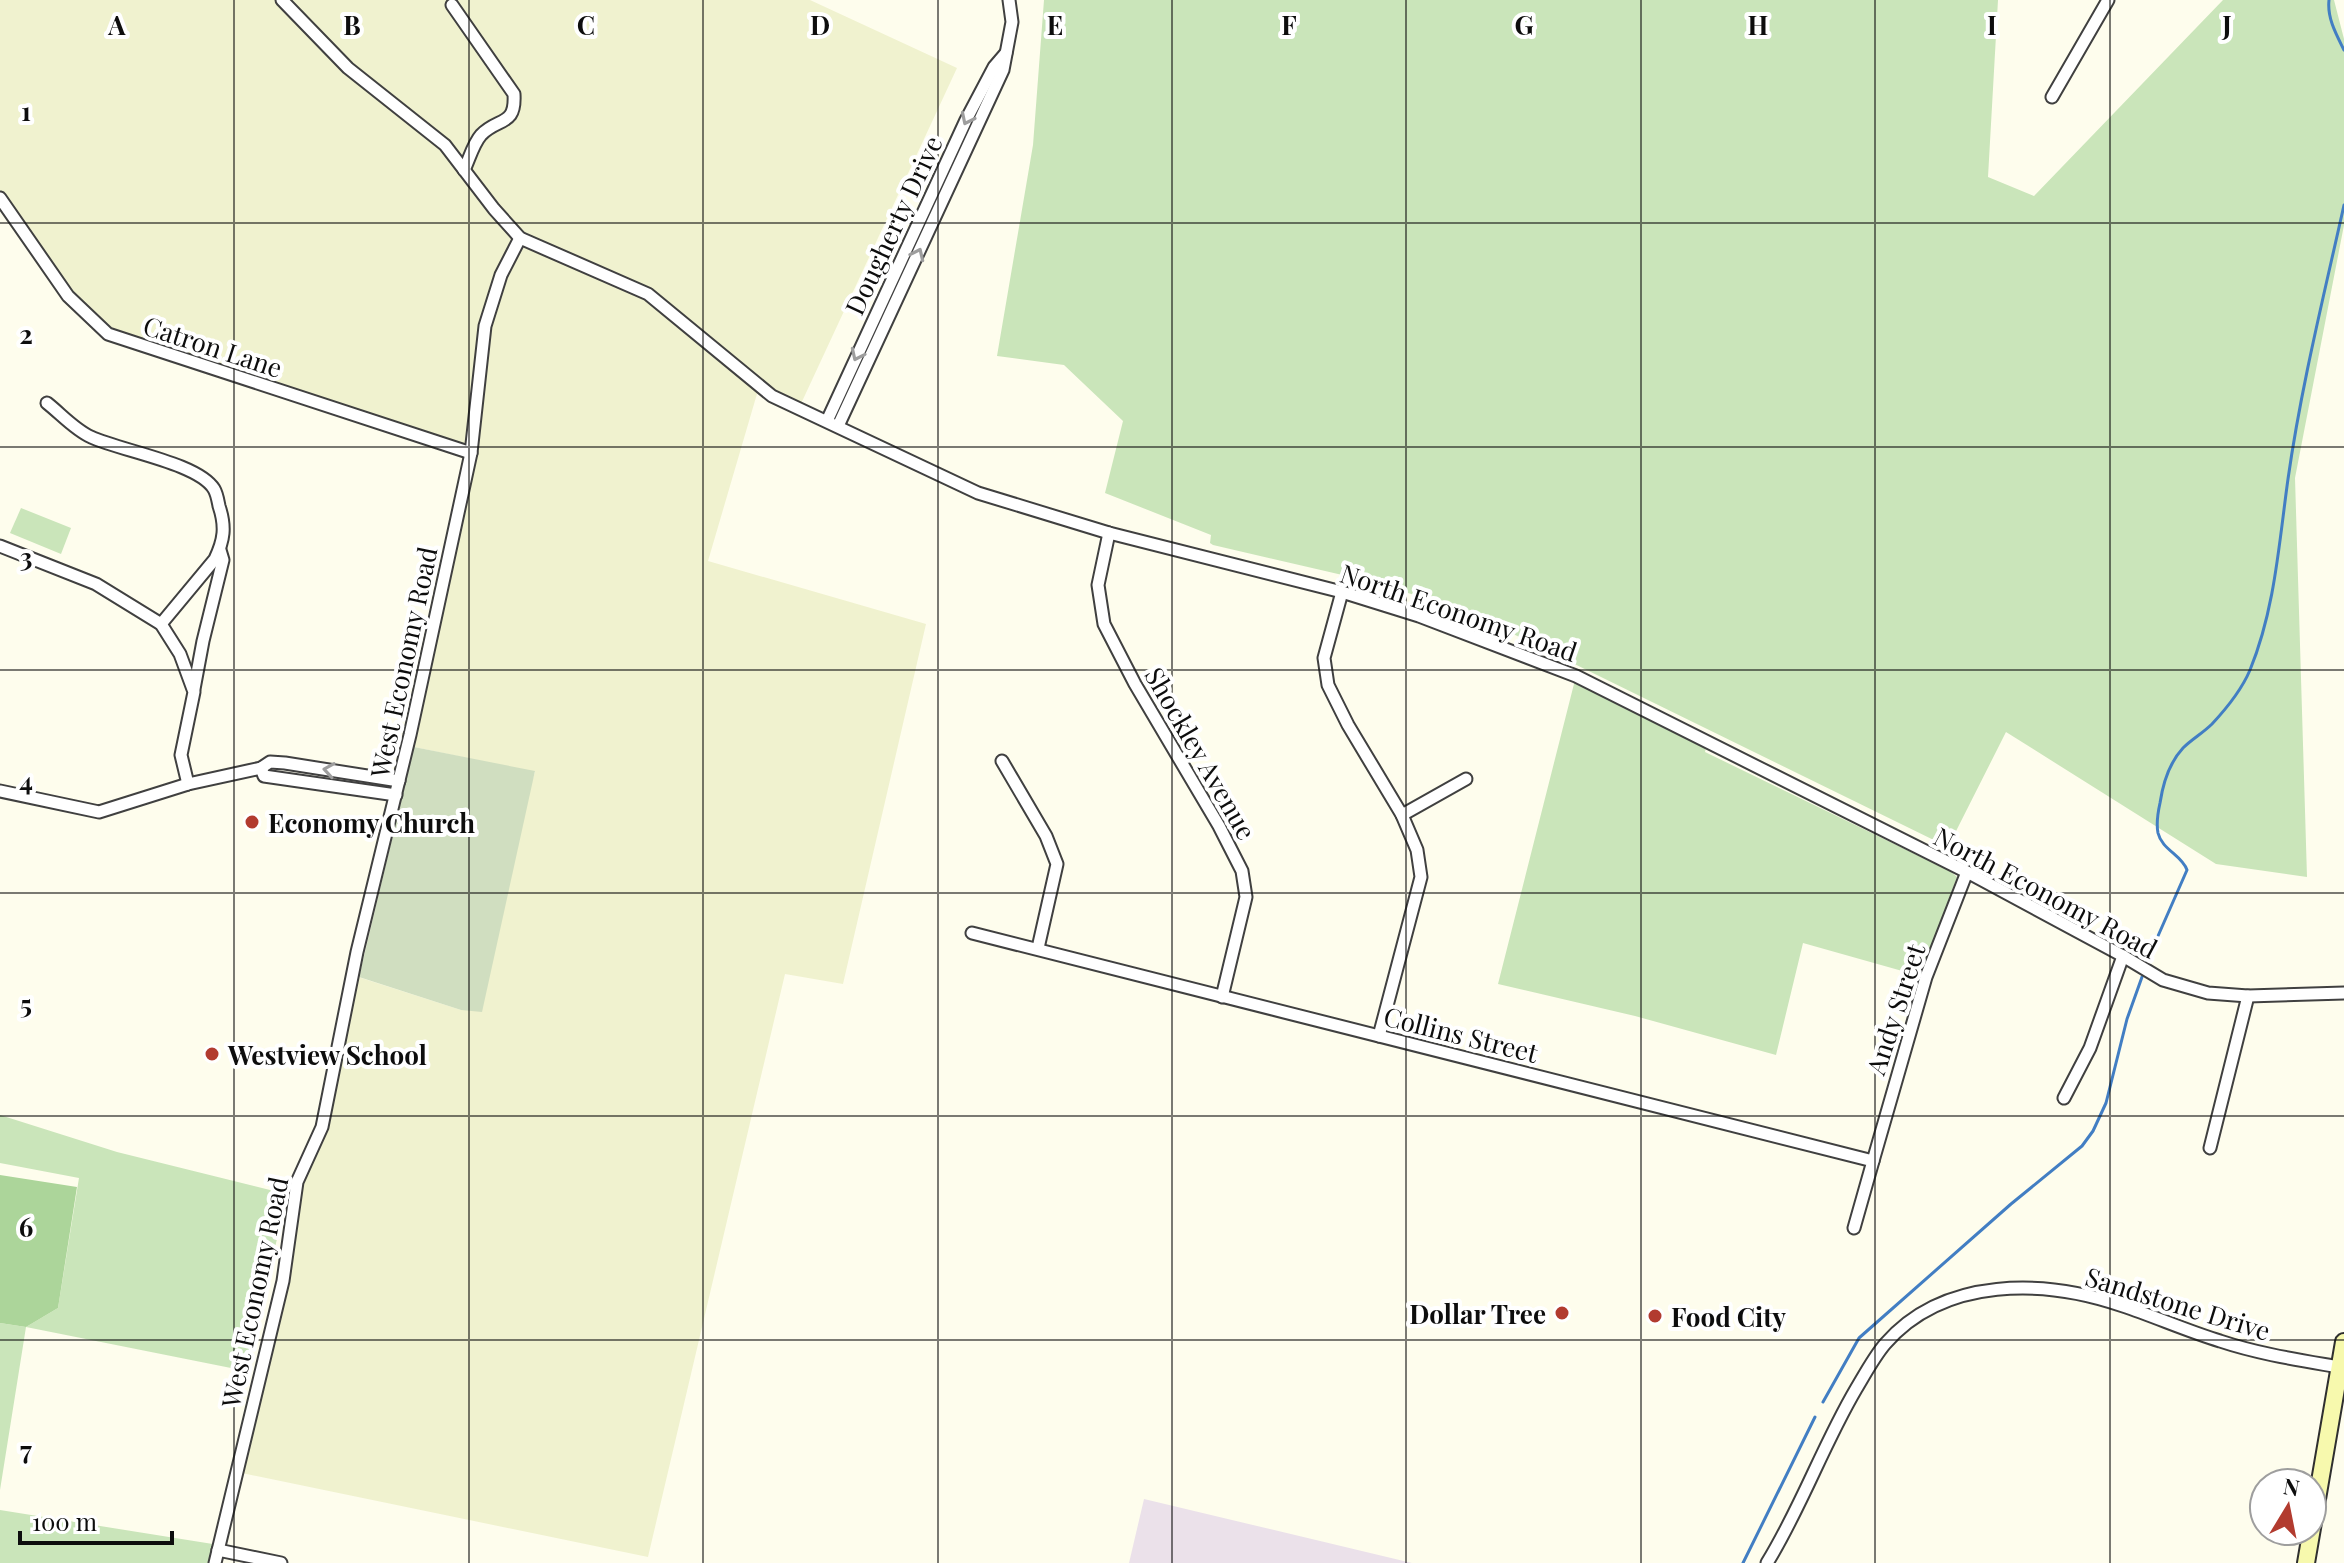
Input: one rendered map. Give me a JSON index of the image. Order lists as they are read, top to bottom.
{
  "streets": {
    "street": [
      "Dougherty Drive",
      "Catron Lane",
      "North Economy Road",
      "West Economy Road",
      "Shockley Avenue",
      "Andy Street",
      "Collins Street",
      "Sandstone Drive"
    ]
  },
  "crossings": [
    ["Dougherty Drive", "North Economy Road"],
    ["Catron Lane", "West Economy Road"],
    ["North Economy Road", "West Economy Road"],
    ["North Economy Road", "Shockley Avenue"],
    ["North Economy Road", "Andy Street"],
    ["Shockley Avenue", "Collins Street"],
    ["Andy Street", "Collins Street"]
  ],
  "places": [
    "Economy Church",
    "Westview School",
    "Dollar Tree",
    "Food City"
  ],
  "scale_bar": "100 m",
  "north": "top",
  "grid": {
    "columns": [
      "A",
      "B",
      "C",
      "D",
      "E",
      "F",
      "G",
      "H",
      "I",
      "J"
    ],
    "rows": [
      "1",
      "2",
      "3",
      "4",
      "5",
      "6",
      "7"
    ]
  }
}
